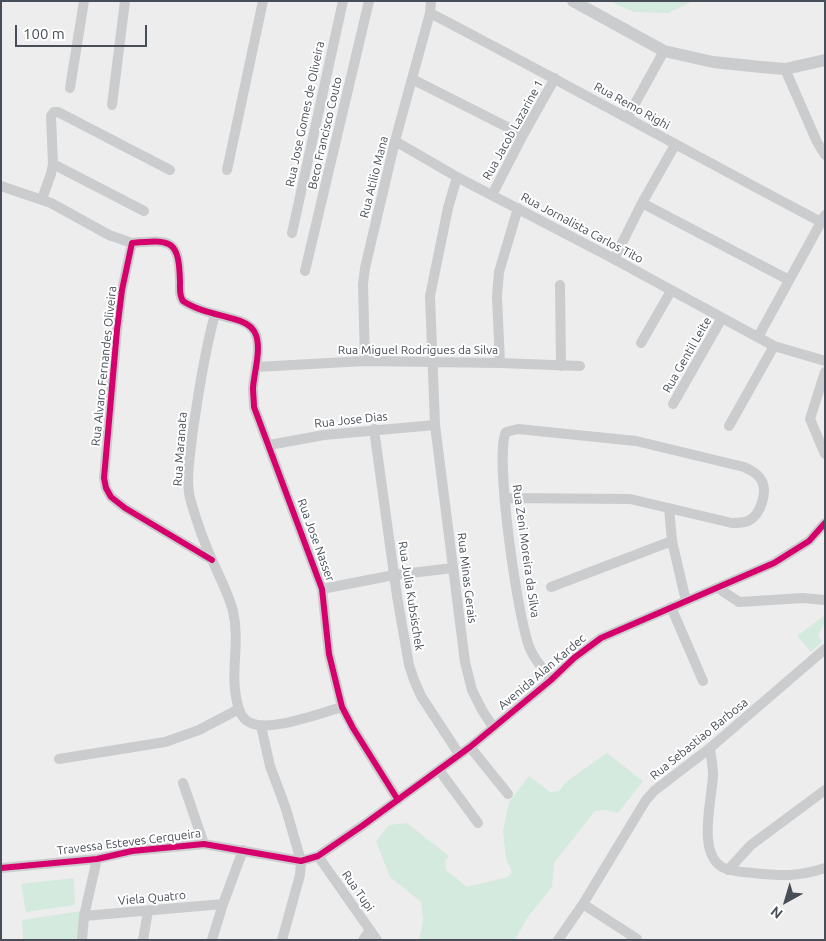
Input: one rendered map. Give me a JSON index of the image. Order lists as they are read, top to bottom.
{
  "streets": {
    "street": [
      "Rua Remo Righi",
      "Rua Jose Gomes de Oliveira",
      "Rua Jacob Lazarine 1",
      "Beco Francisco Couto",
      "Rua Atilio Mana",
      "Rua Jornalista Carlos Tito",
      "Rua Miguel Rodrigues da Silva",
      "Rua Gentil Leite",
      "Rua Alvaro Fernandes Oliveira",
      "Rua Jose Dias",
      "Rua Maranata",
      "Rua Jose Nasser",
      "Rua Zeni Moreira da Silva",
      "Rua Minas Gerais",
      "Rua Julia Kubsischek",
      "Avenida Alan Kardec",
      "Rua Sebastiao Barbosa",
      "Travessa Esteves Cerqueira",
      "Rua Tupi",
      "Viela Quatro"
    ]
  },
  "crossings": [
    ["Rua Remo Righi", "Rua Jacob Lazarine 1"],
    ["Rua Remo Righi", "Rua Atilio Mana"],
    ["Rua Jacob Lazarine 1", "Rua Jornalista Carlos Tito"],
    ["Rua Atilio Mana", "Rua Jornalista Carlos Tito"],
    ["Rua Atilio Mana", "Rua Miguel Rodrigues da Silva"],
    ["Rua Jornalista Carlos Tito", "Rua Gentil Leite"],
    ["Rua Jornalista Carlos Tito", "Rua Minas Gerais"],
    ["Rua Miguel Rodrigues da Silva", "Rua Jose Nasser"],
    ["Rua Miguel Rodrigues da Silva", "Rua Minas Gerais"],
    ["Rua Alvaro Fernandes Oliveira", "Rua Maranata"],
    ["Rua Jose Dias", "Rua Jose Nasser"],
    ["Rua Jose Dias", "Rua Minas Gerais"],
    ["Rua Jose Dias", "Rua Julia Kubsischek"],
    ["Rua Jose Nasser", "Avenida Alan Kardec"],
    ["Rua Zeni Moreira da Silva", "Avenida Alan Kardec"],
    ["Rua Minas Gerais", "Avenida Alan Kardec"],
    ["Rua Julia Kubsischek", "Avenida Alan Kardec"],
    ["Avenida Alan Kardec", "Travessa Esteves Cerqueira"],
    ["Avenida Alan Kardec", "Rua Tupi"],
    ["Travessa Esteves Cerqueira", "Rua Tupi"]
  ],
  "scale_bar": "100 m",
  "north": "bottom left"
}
